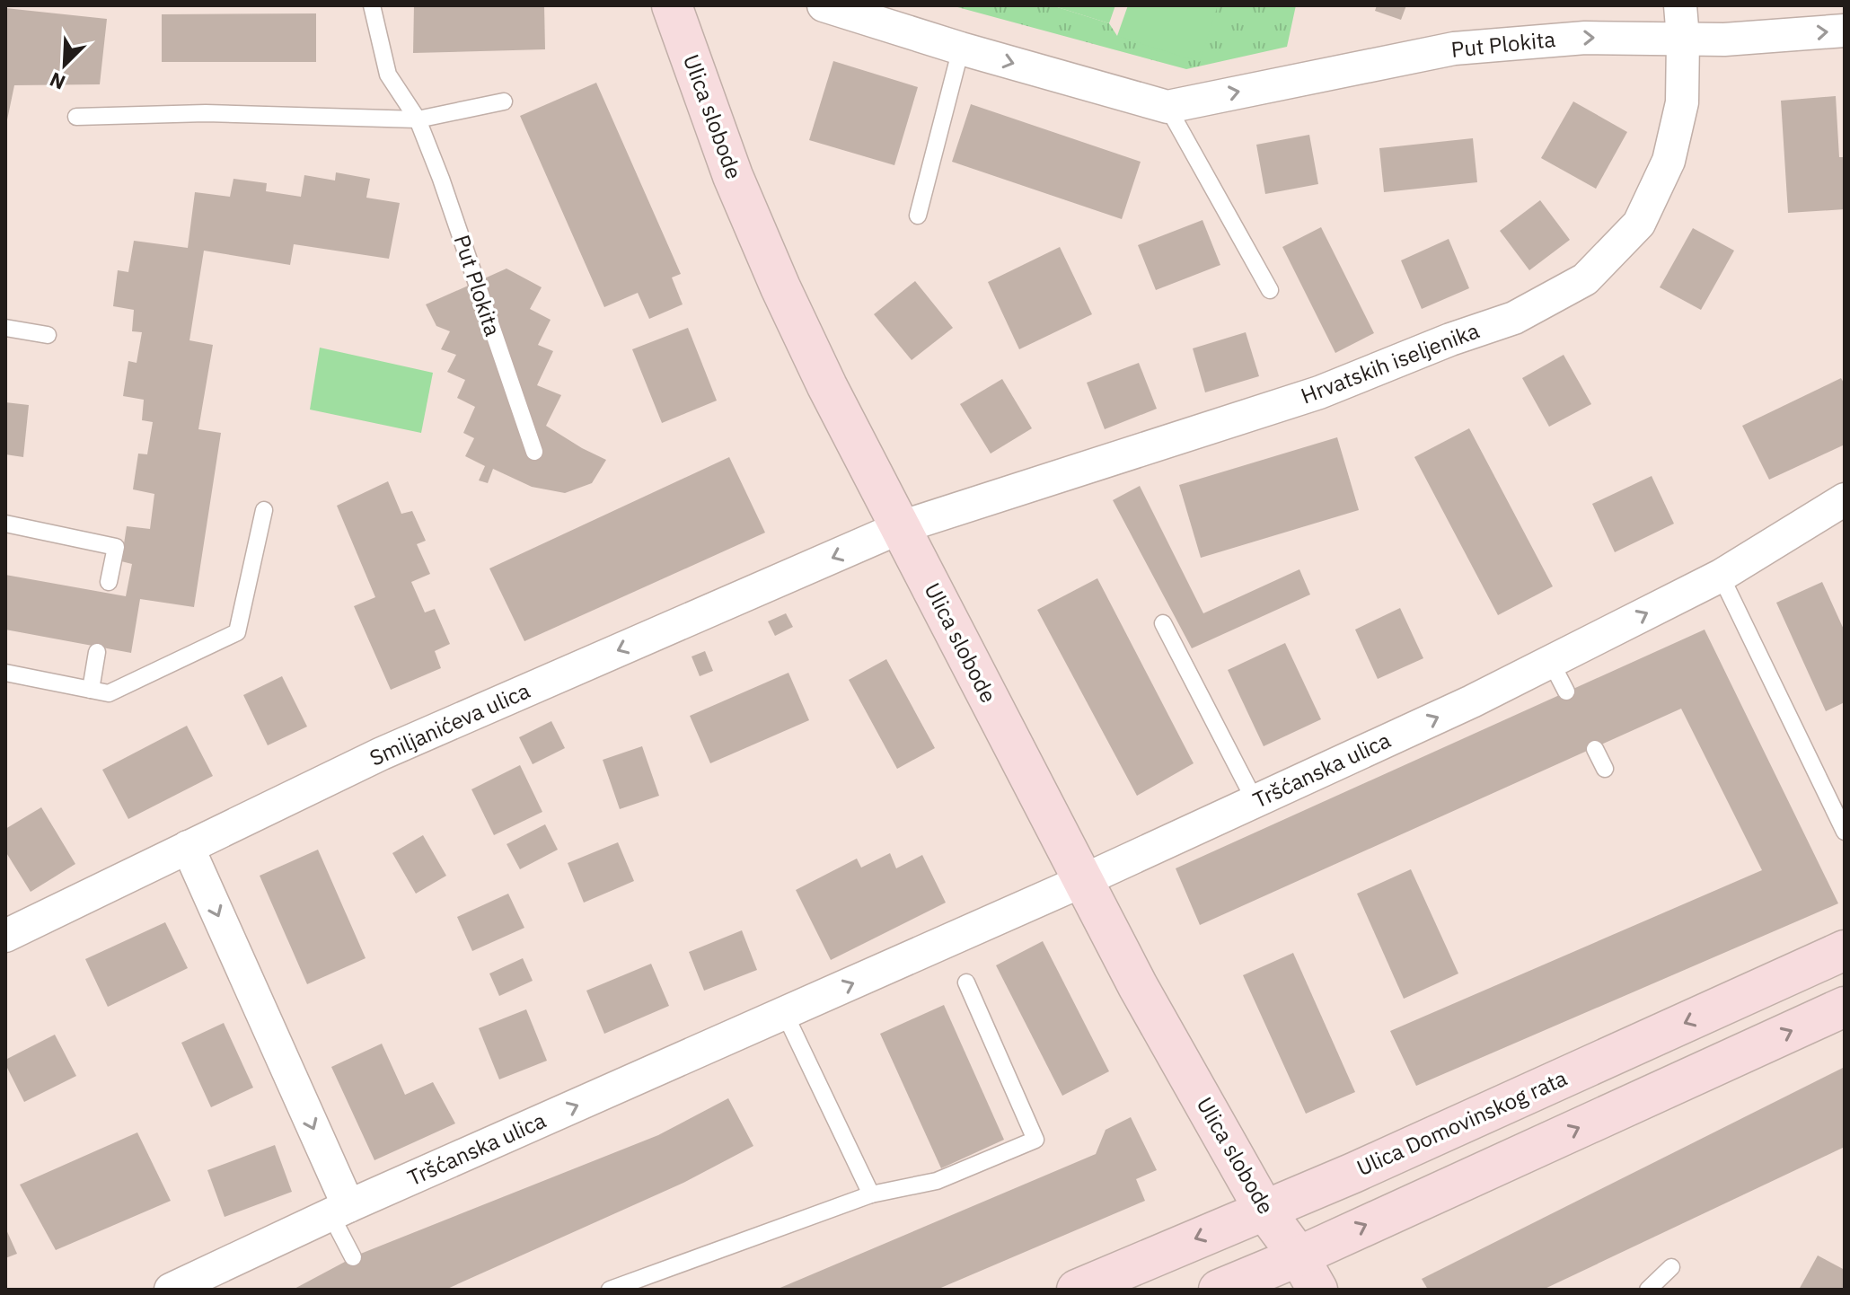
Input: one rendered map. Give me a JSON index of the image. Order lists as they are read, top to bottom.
{
  "streets": {
    "main road": ["Ulica slobode", "Ulica Domovinskog rata"],
    "street": [
      "Put Plokita",
      "Hrvatskih iseljenika",
      "Smiljanićeva ulica",
      "Tršćanska ulica"
    ]
  },
  "crossings": [
    ["Put Plokita", "Hrvatskih iseljenika"],
    ["Ulica slobode", "Hrvatskih iseljenika"],
    ["Ulica slobode", "Smiljanićeva ulica"],
    ["Ulica slobode", "Tršćanska ulica"],
    ["Ulica slobode", "Ulica Domovinskog rata"],
    ["Hrvatskih iseljenika", "Smiljanićeva ulica"]
  ],
  "one_way": ["Put Plokita", "Smiljanićeva ulica", "Tršćanska ulica"],
  "north": "bottom left"
}
